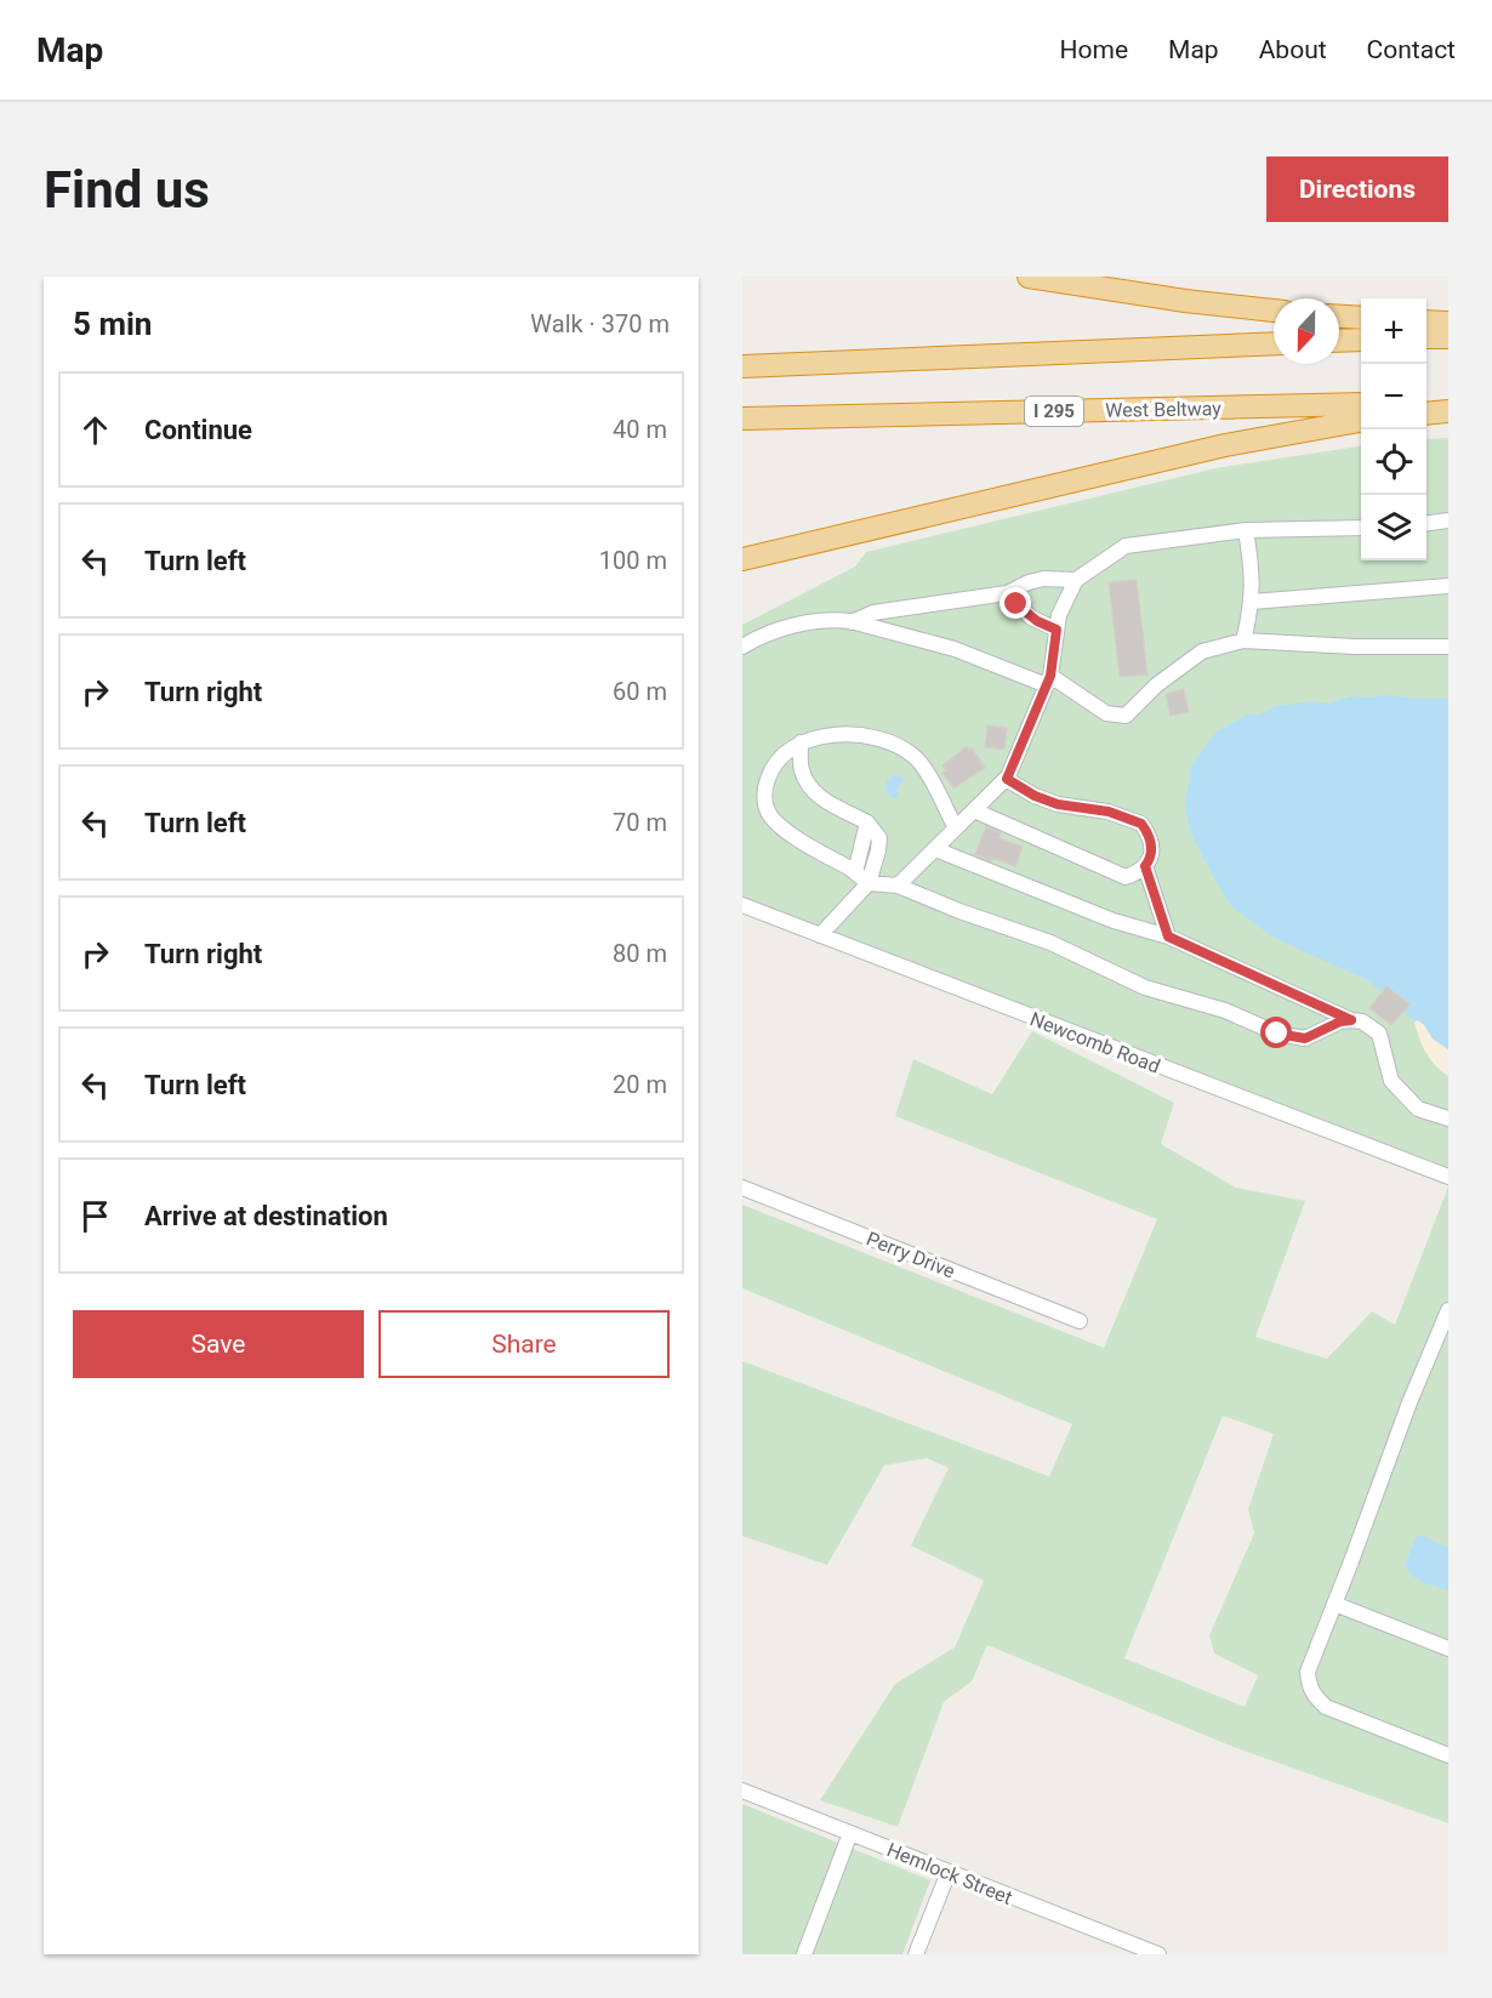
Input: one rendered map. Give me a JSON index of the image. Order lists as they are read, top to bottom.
{
  "streets": {
    "highway": ["West Beltway", "I 295"],
    "street": ["Newcomb Road", "Perry Drive", "Hemlock Street"]
  },
  "north": "bottom",
  "page": {
    "header": "Map",
    "nav": [
      "Home",
      "Map",
      "About",
      "Contact"
    ],
    "buttons": [
      "Directions",
      ["Save", "Share"]
    ],
    "title": "Find us",
    "heading": ["5 min", "Walk · 370 m"],
    "map_buttons": ["+", "−"],
    "list": [
      ["Continue", "40 m"],
      ["Turn left", "100 m"],
      ["Turn right", "60 m"],
      ["Turn left", "70 m"],
      ["Turn right", "80 m"],
      ["Turn left", "20 m"],
      "Arrive at destination"
    ]
  }
}
